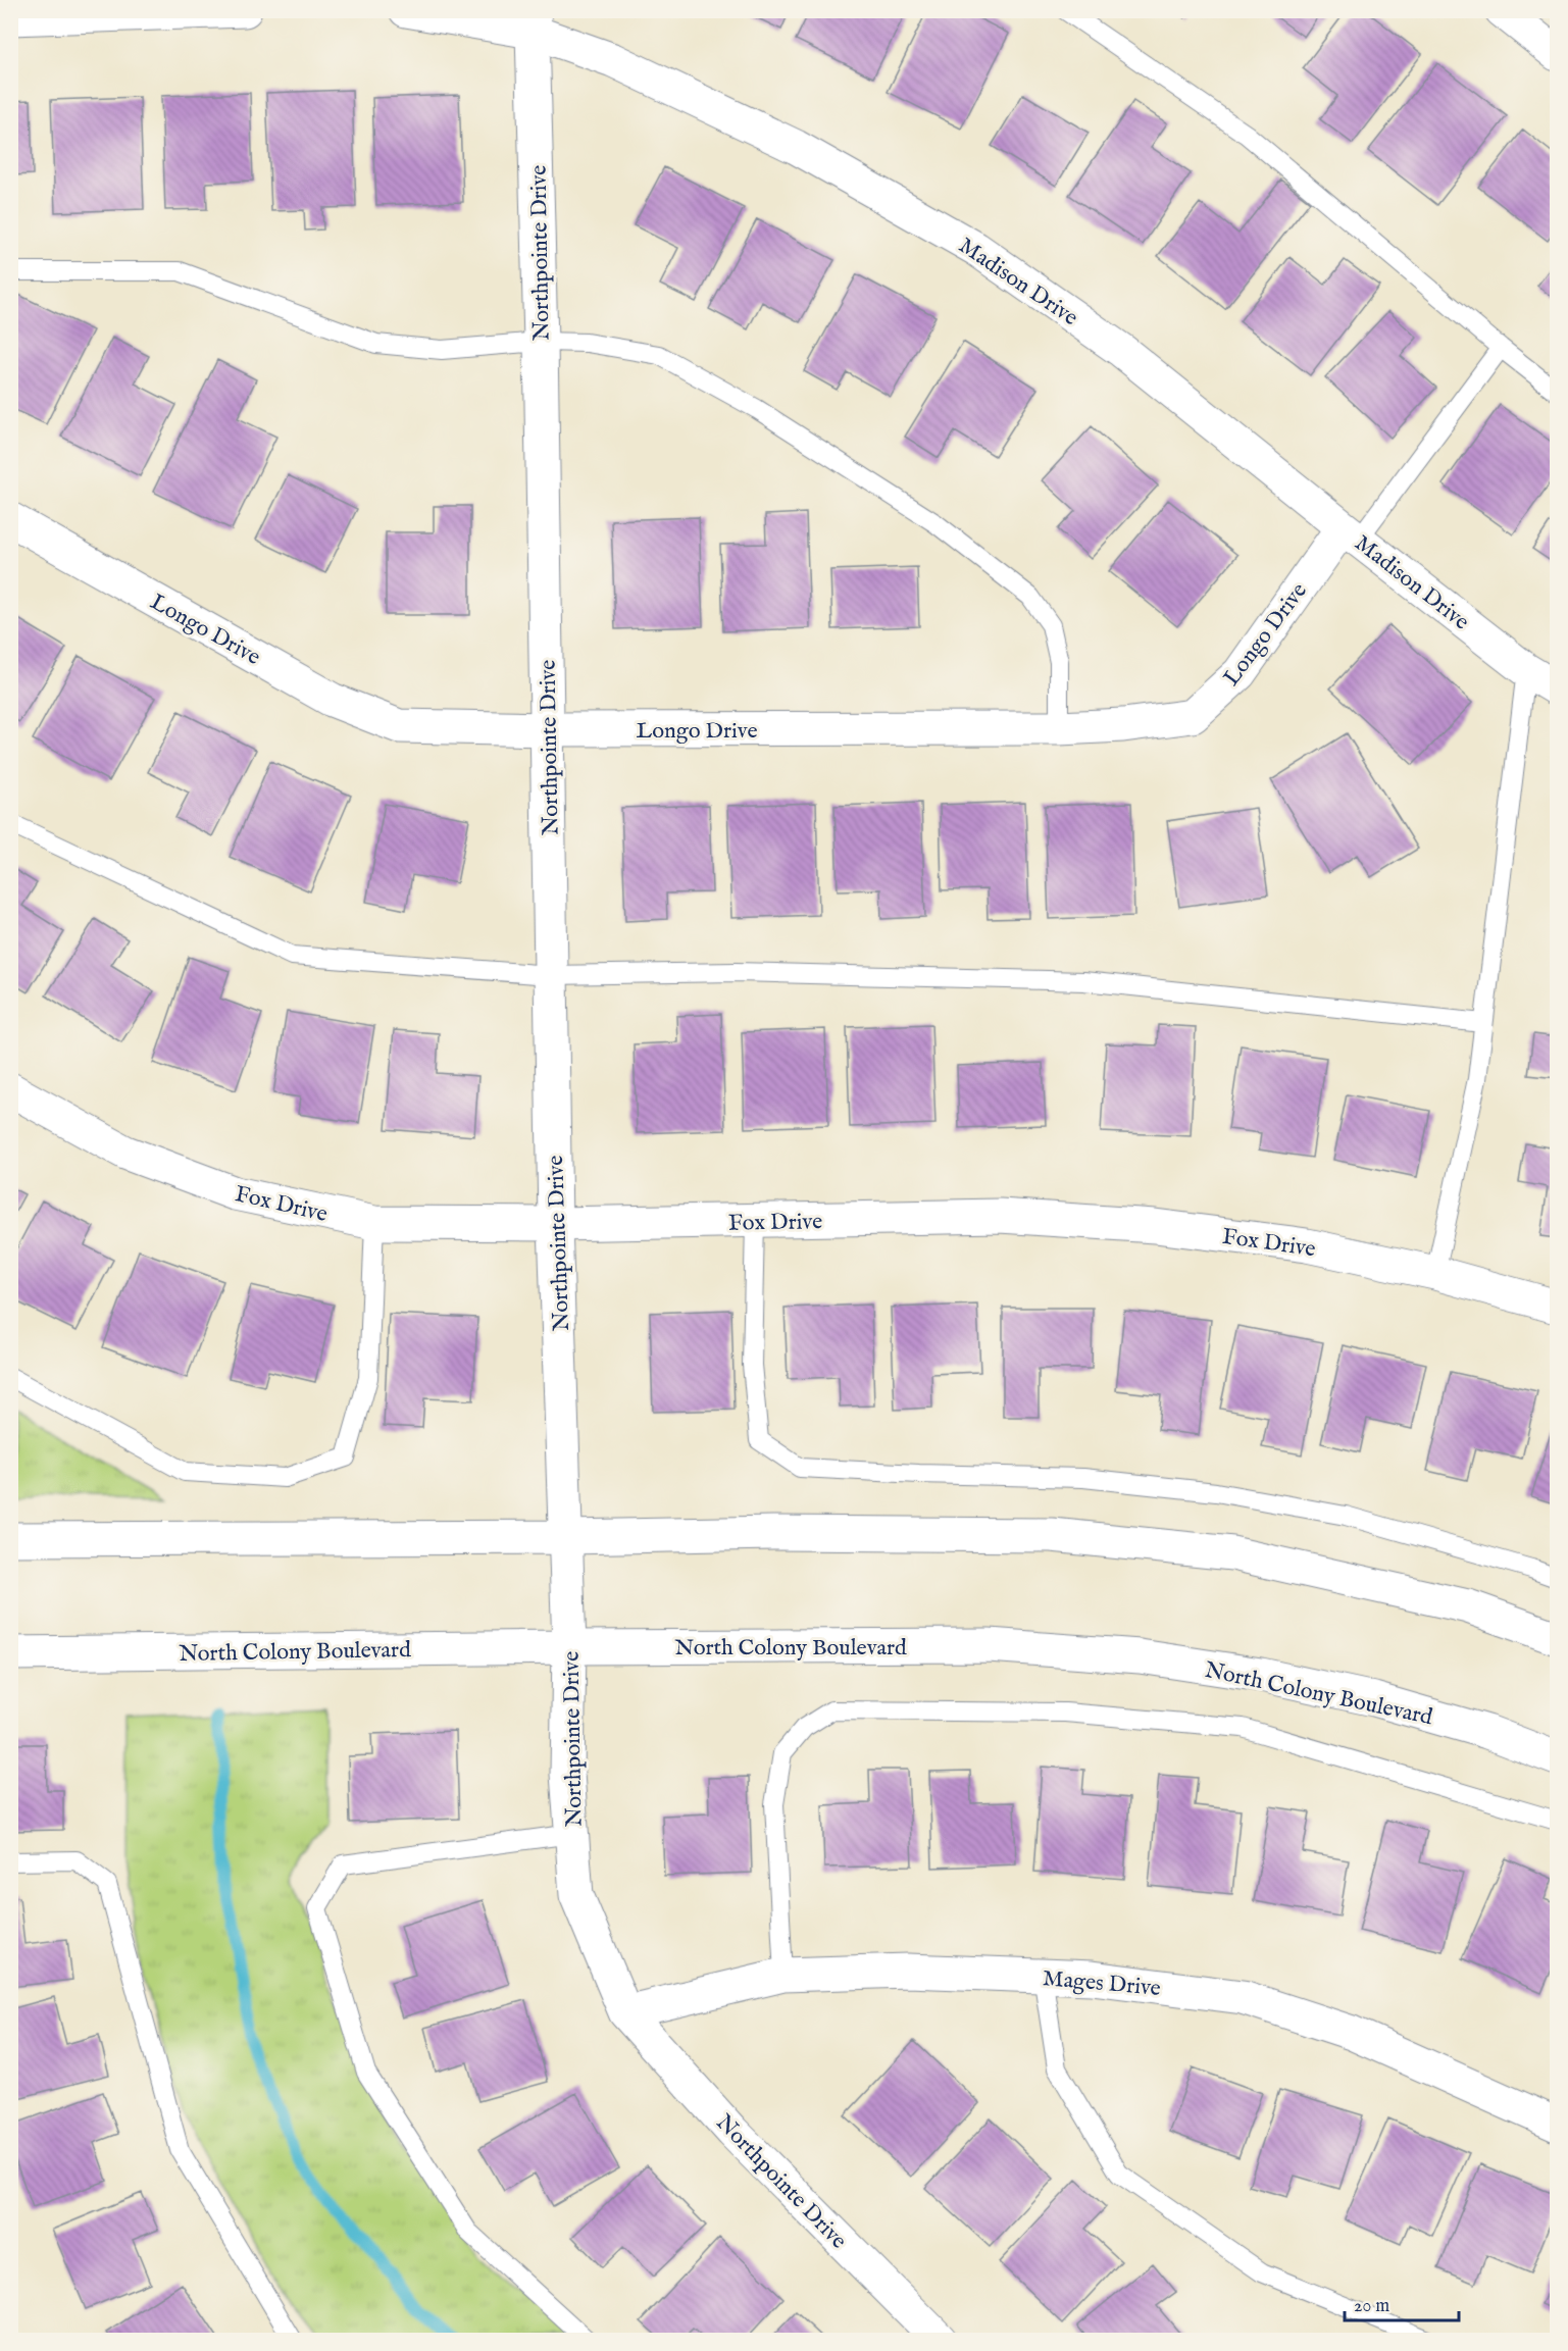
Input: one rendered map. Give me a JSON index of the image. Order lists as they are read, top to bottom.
{
  "streets": {
    "street": [
      "Northpointe Drive",
      "Madison Drive",
      "Longo Drive",
      "Fox Drive",
      "North Colony Boulevard",
      "Mages Drive"
    ]
  },
  "crossings": [
    ["Northpointe Drive", "Madison Drive"],
    ["Northpointe Drive", "Longo Drive"],
    ["Northpointe Drive", "Fox Drive"],
    ["Northpointe Drive", "North Colony Boulevard"],
    ["Northpointe Drive", "Mages Drive"],
    ["Madison Drive", "Longo Drive"]
  ],
  "scale_bar": "20 m"
}
